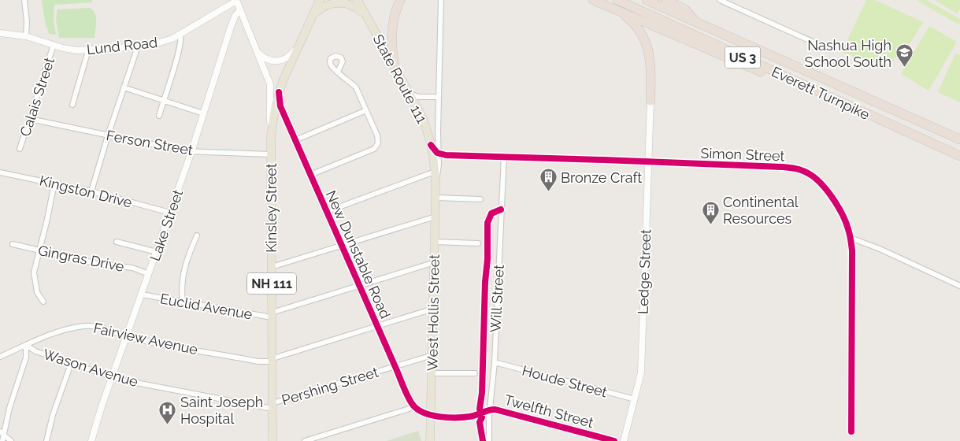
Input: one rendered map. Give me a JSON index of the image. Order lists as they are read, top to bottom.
{
  "streets": {
    "highway": ["US 3", "Everett Turnpike"],
    "main road": [
      "State Route 111",
      "Kinsley Street",
      "NH 111",
      "West Hollis Street"
    ],
    "street": [
      "Lund Road",
      "Calais Street",
      "Ferson Street",
      "Simon Street",
      "Kingston Drive",
      "Lake Street",
      "New Dunstable Road",
      "Gingras Drive",
      "Ledge Street",
      "Will Street",
      "Euclid Avenue",
      "Fairview Avenue",
      "Wason Avenue",
      "Houde Street",
      "Pershing Street",
      "Twelfth Street"
    ]
  },
  "crossings": [
    ["Lund Road", "Calais Street"],
    ["State Route 111", "West Hollis Street"],
    ["Calais Street", "Ferson Street"],
    ["Ferson Street", "Kinsley Street"],
    ["Ferson Street", "Lake Street"],
    ["Simon Street", "Ledge Street"],
    ["Simon Street", "Will Street"],
    ["Simon Street", "West Hollis Street"],
    ["Kingston Drive", "Lake Street"],
    ["Kinsley Street", "NH 111"],
    ["Kinsley Street", "Euclid Avenue"],
    ["Kinsley Street", "Fairview Avenue"],
    ["Kinsley Street", "Wason Avenue"],
    ["Kinsley Street", "Pershing Street"],
    ["Lake Street", "Gingras Drive"],
    ["Lake Street", "Euclid Avenue"],
    ["Lake Street", "Fairview Avenue"],
    ["Lake Street", "Wason Avenue"],
    ["New Dunstable Road", "NH 111"],
    ["New Dunstable Road", "Pershing Street"],
    ["Ledge Street", "Houde Street"],
    ["Will Street", "Houde Street"],
    ["Will Street", "Twelfth Street"],
    ["West Hollis Street", "Pershing Street"],
    ["West Hollis Street", "Twelfth Street"],
    ["Fairview Avenue", "Wason Avenue"],
    ["Wason Avenue", "Pershing Street"]
  ],
  "places": {
    "school or university": ["Nashua High School South"],
    "building": ["Bronze Craft", "Continental Resources"],
    "hospital": ["Saint Joseph Hospital"]
  }
}
